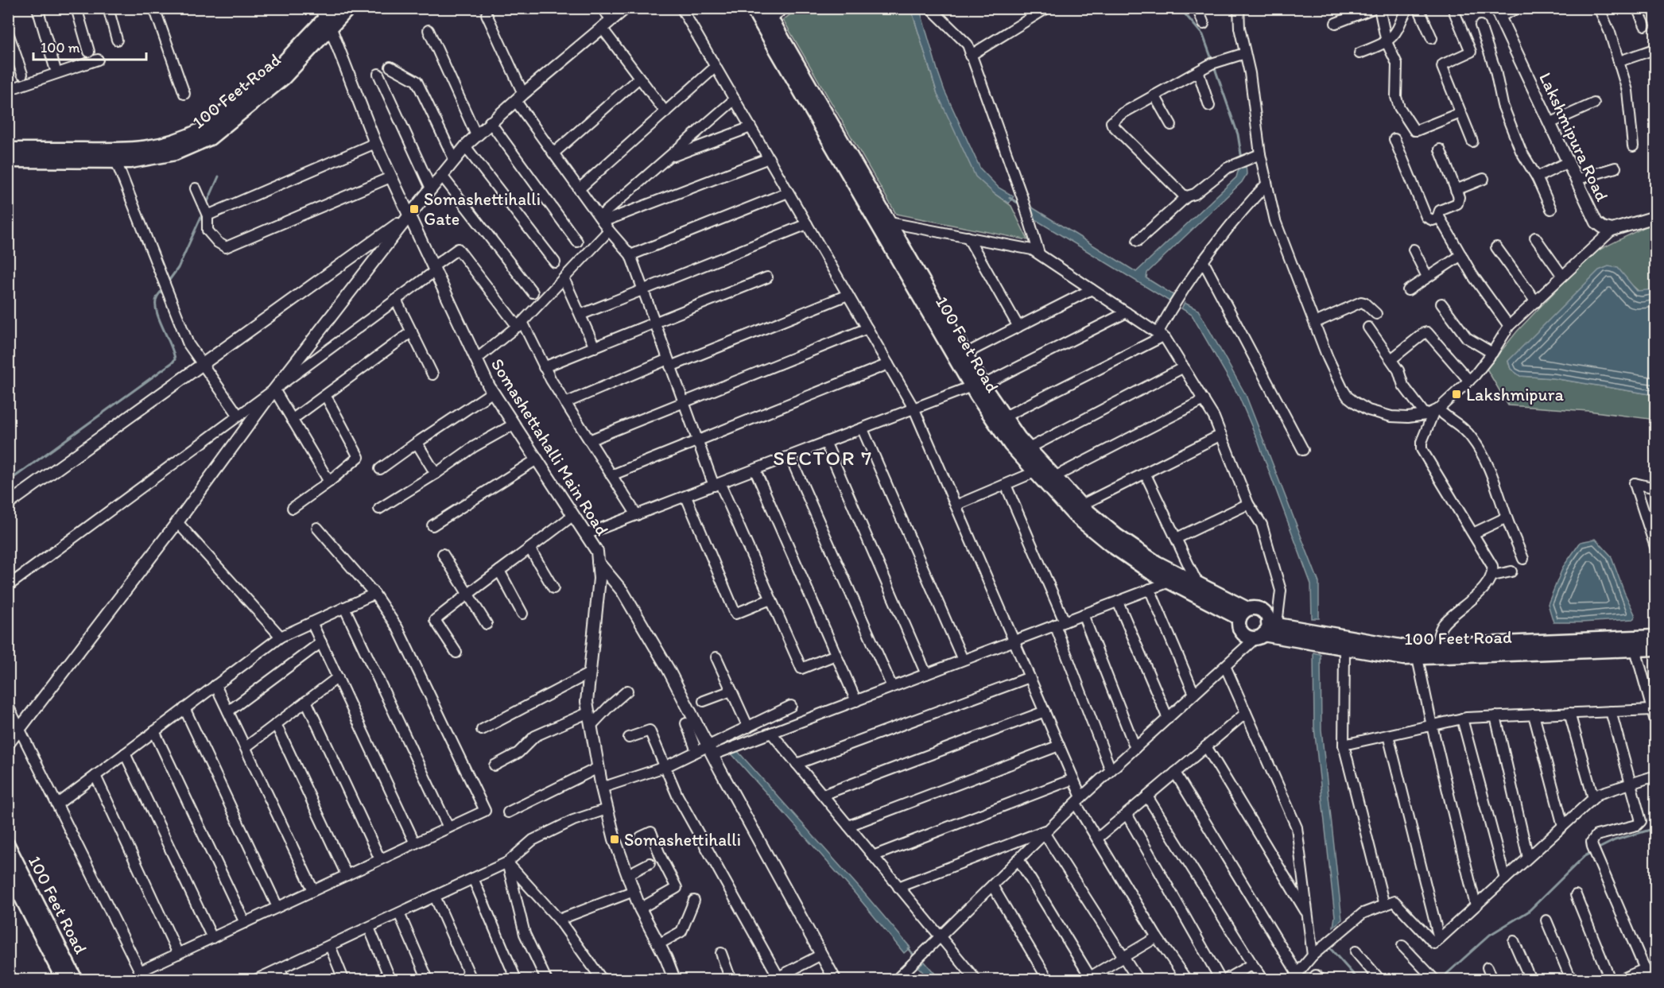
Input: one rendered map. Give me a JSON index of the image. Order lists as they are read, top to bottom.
{
  "streets": {
    "main road": ["100 Feet Road"],
    "street": ["Lakshmipura Road", "Somashettahalli Main Road"]
  },
  "crossings": [
    ["100 Feet Road", "Somashettahalli Main Road"]
  ],
  "districts": ["SECTOR 7"],
  "places": {
    "transit": ["Somashettihalli Gate", "Lakshmipura", "Somashettihalli"]
  },
  "scale_bar": "100 m"
}
